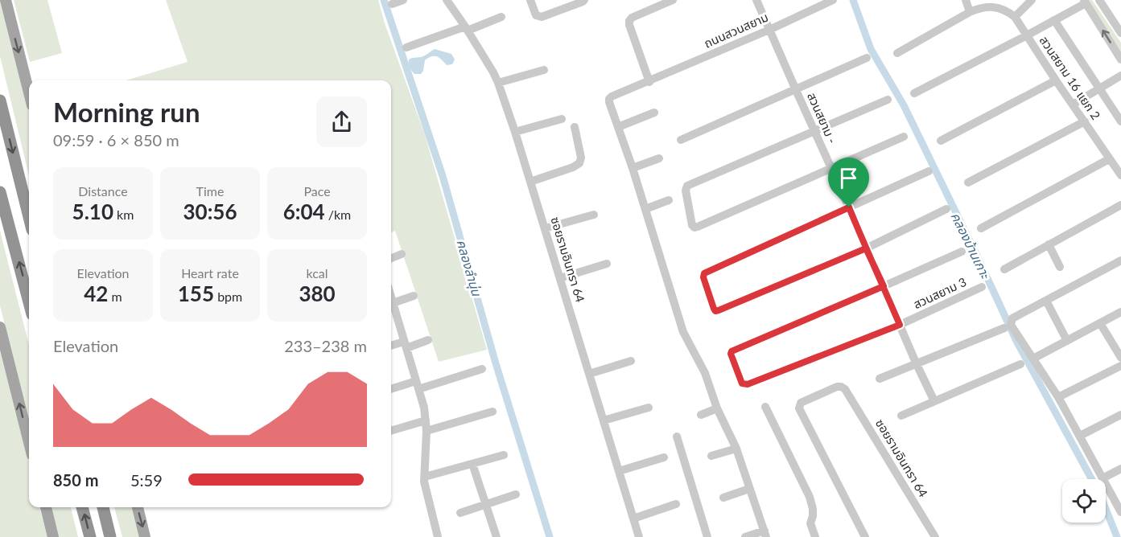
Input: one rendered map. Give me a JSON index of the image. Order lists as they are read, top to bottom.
{
  "streets": {
    "street": [
      "ถนนสวนสยาม",
      "สวนสยาม 16 แยก 2",
      "สวนสยาม -",
      "ซอยรามอินทรา 64",
      "สวนสยาม 3"
    ]
  },
  "crossings": [
    ["ถนนสวนสยาม", "สวนสยาม -"],
    ["สวนสยาม -", "สวนสยาม 3"]
  ],
  "water": ["คลองบ้านเกาะ", "คลองลำนุ่น"],
  "page": {
    "heading": ["Morning run", "09:59 · 6 × 850 m"],
    "stats": [
      ["Distance", "5.10 km"],
      ["Time", "30:56"],
      ["Pace", "6:04 /km"],
      ["Elevation", "42 m"],
      ["Heart rate", "155 bpm"],
      ["kcal", "380"]
    ],
    "chart": ["Elevation", "233–238 m"],
    "list": [
      {
        "name": "850 m",
        "note": "5:59"
      }
    ]
  }
}
